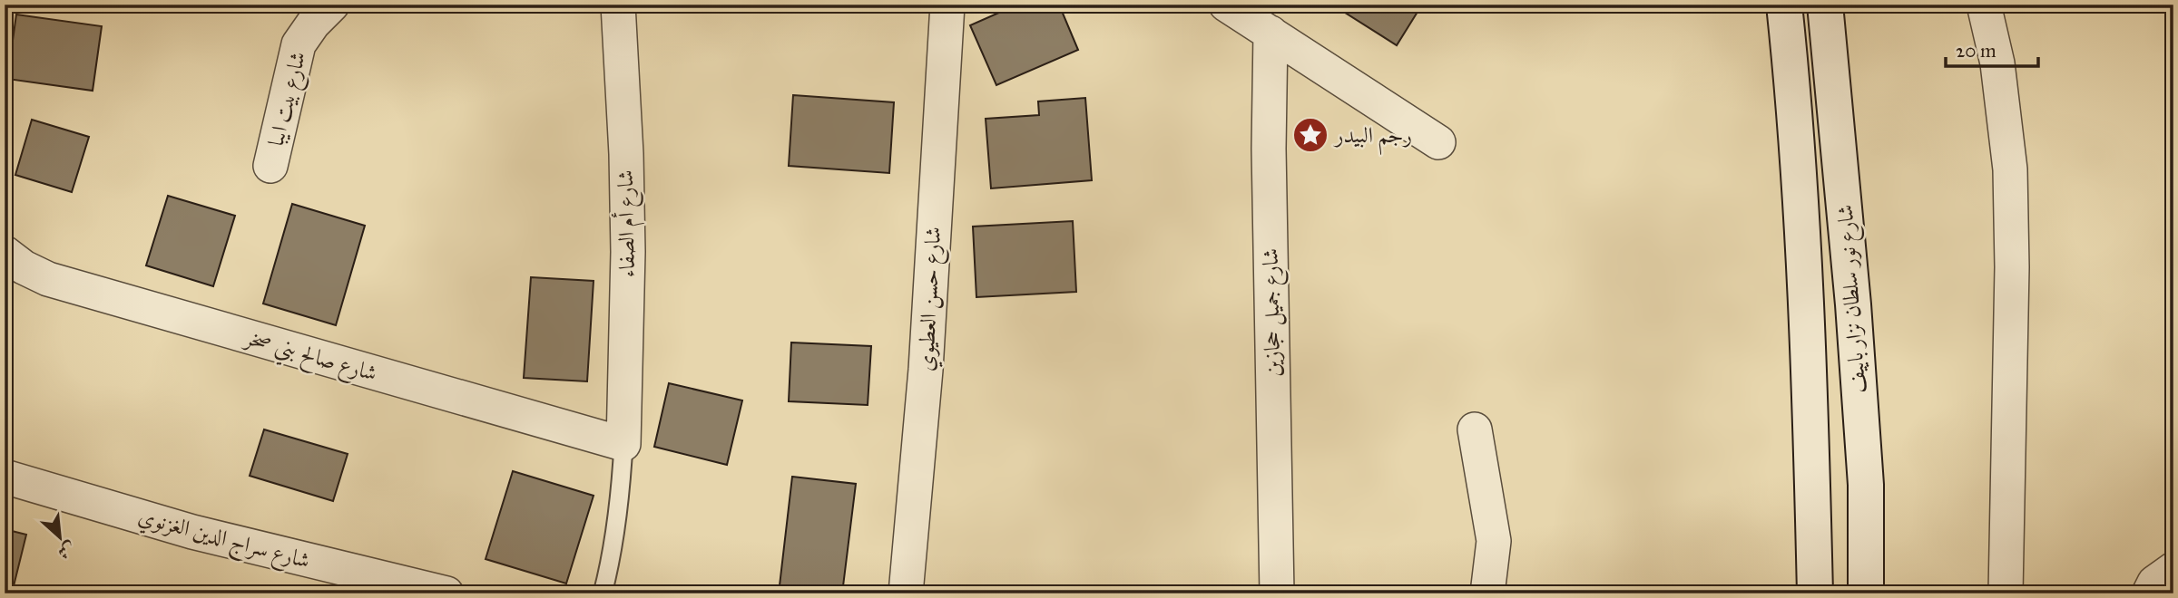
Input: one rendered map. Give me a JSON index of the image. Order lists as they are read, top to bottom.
{
  "streets": {
    "main road": ["شارع نور سلطان نزار باييف"],
    "street": [
      "شارع بيت ايبا",
      "شارع أم الصفاء",
      "شارع حسن العطيوي",
      "شارع جميل حجازين",
      "شارع صالح بني صخر",
      "شارع سراج الدين الغزنوي"
    ]
  },
  "crossings": [
    ["شارع أم الصفاء", "شارع صالح بني صخر"]
  ],
  "places": {
    "place": ["رجم البيدر"]
  },
  "scale_bar": "20 m",
  "north": "bottom right"
}
